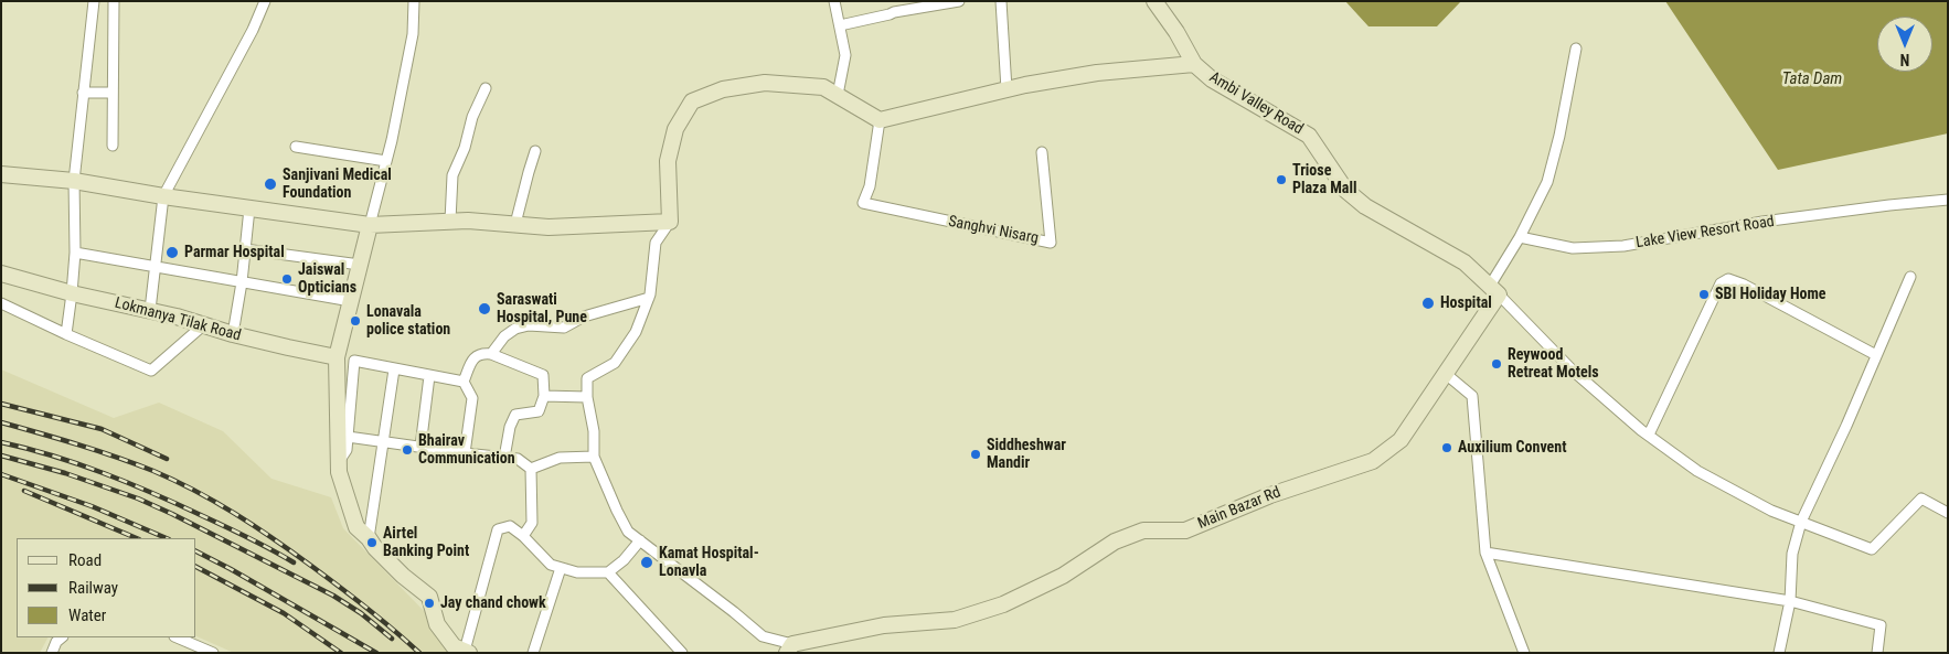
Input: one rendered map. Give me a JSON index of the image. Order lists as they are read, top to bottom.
{
  "streets": {
    "main road": ["Ambi Valley Road", "Lokmanya Tilak Road", "Main Bazar Rd"],
    "street": ["Sanghvi Nisarg", "Lake View Resort Road"]
  },
  "crossings": [
    ["Ambi Valley Road", "Main Bazar Rd"]
  ],
  "water": ["Tata Dam"],
  "places": [
    "Triose Plaza Mall",
    "Sanjivani Medical Foundation",
    "Parmar Hospital",
    "Jaiswal Opticians",
    "SBI Holiday Home",
    "Hospital",
    "Saraswati Hospital, Pune",
    "Lonavala police station",
    "Reywood Retreat Motels",
    "Auxilium Convent",
    "Bhairav Communication",
    "Siddheshwar Mandir",
    "Airtel Banking Point",
    "Kamat Hospital- Lonavla",
    "Jay chand chowk"
  ],
  "legend": ["Road", "Railway", "Water"],
  "north": "bottom"
}
